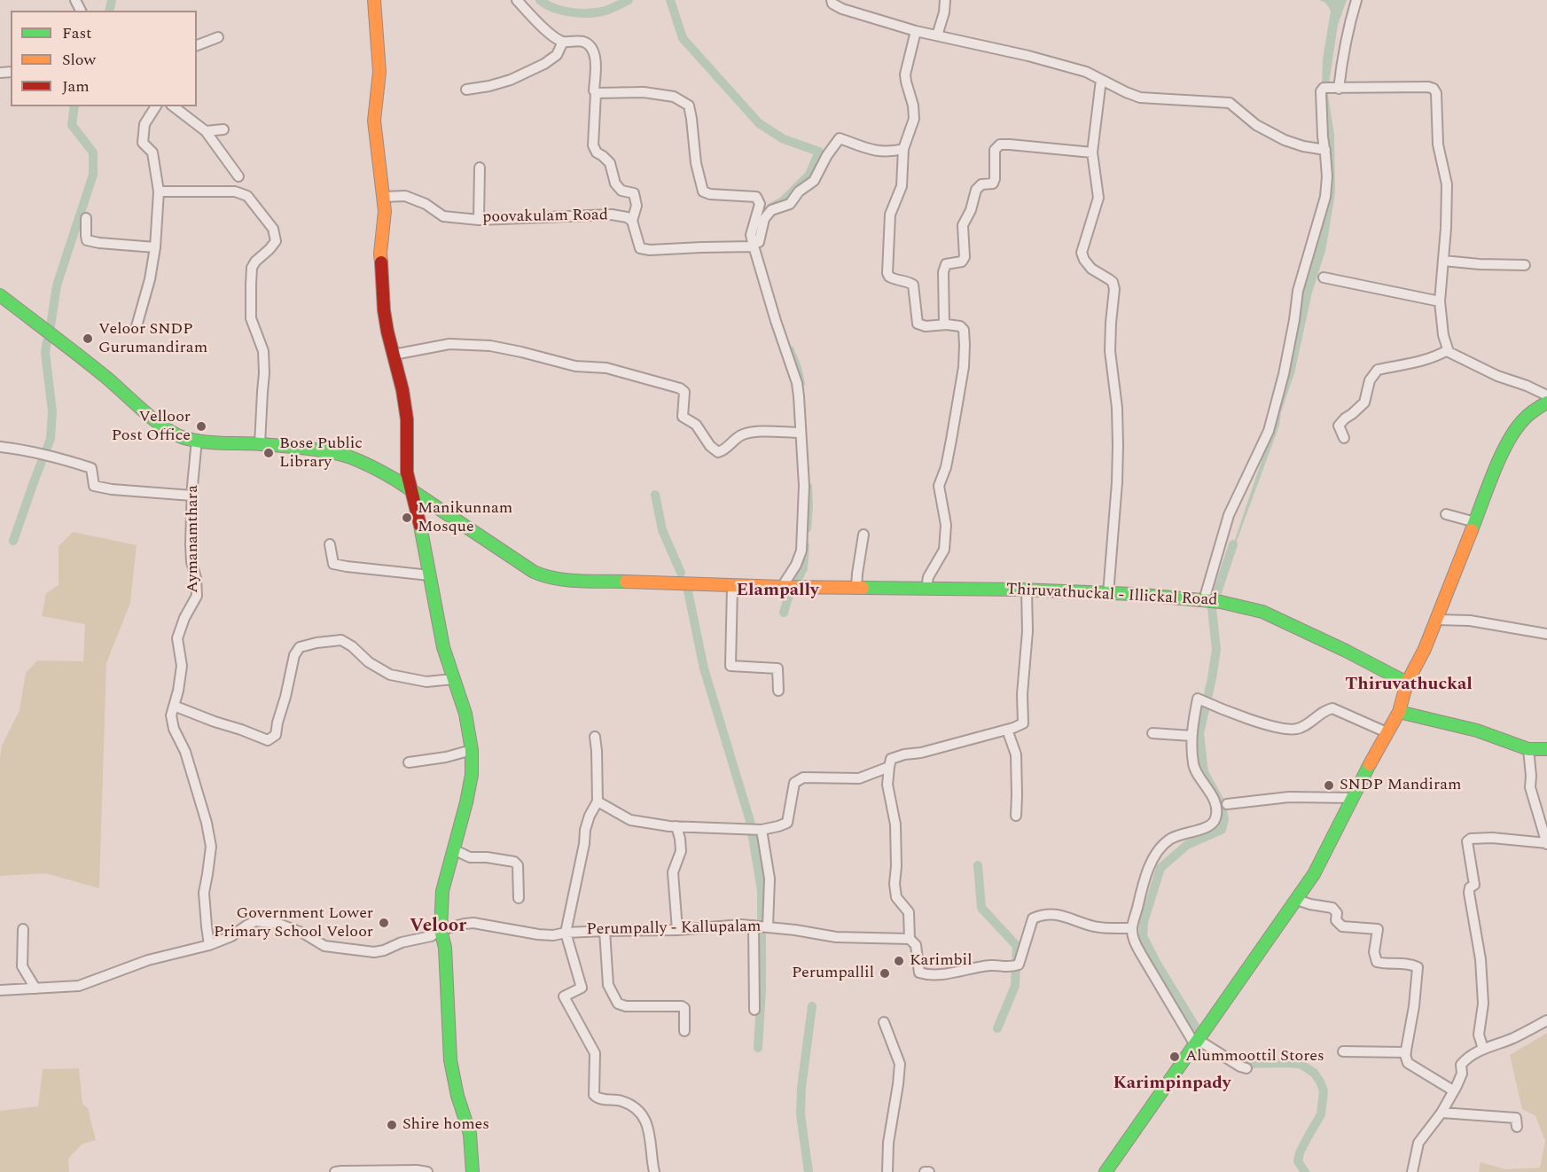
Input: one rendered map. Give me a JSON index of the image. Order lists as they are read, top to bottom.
{
  "streets": {
    "main road": ["Thiruvathuckal - Illickal Road"],
    "street": ["poovakulam Road", "Aymanamthara", "Perumpally - Kallupalam"]
  },
  "crossings": [
    ["Aymanamthara", "Thiruvathuckal - Illickal Road"],
    ["Aymanamthara", "Perumpally - Kallupalam"]
  ],
  "districts": [
    "Elampally",
    "Thiruvathuckal",
    "Veloor",
    "Karimpinpady"
  ],
  "places": [
    "Veloor SNDP Gurumandiram",
    "Velloor Post Office",
    "Bose Public Library",
    "Manikunnam Mosque",
    "SNDP Mandiram",
    "Government Lower Primary School Veloor",
    "Karimbil",
    "Perumpallil",
    "Alummoottil Stores",
    "Shire homes"
  ],
  "legend": ["Fast", "Slow", "Jam"]
}
